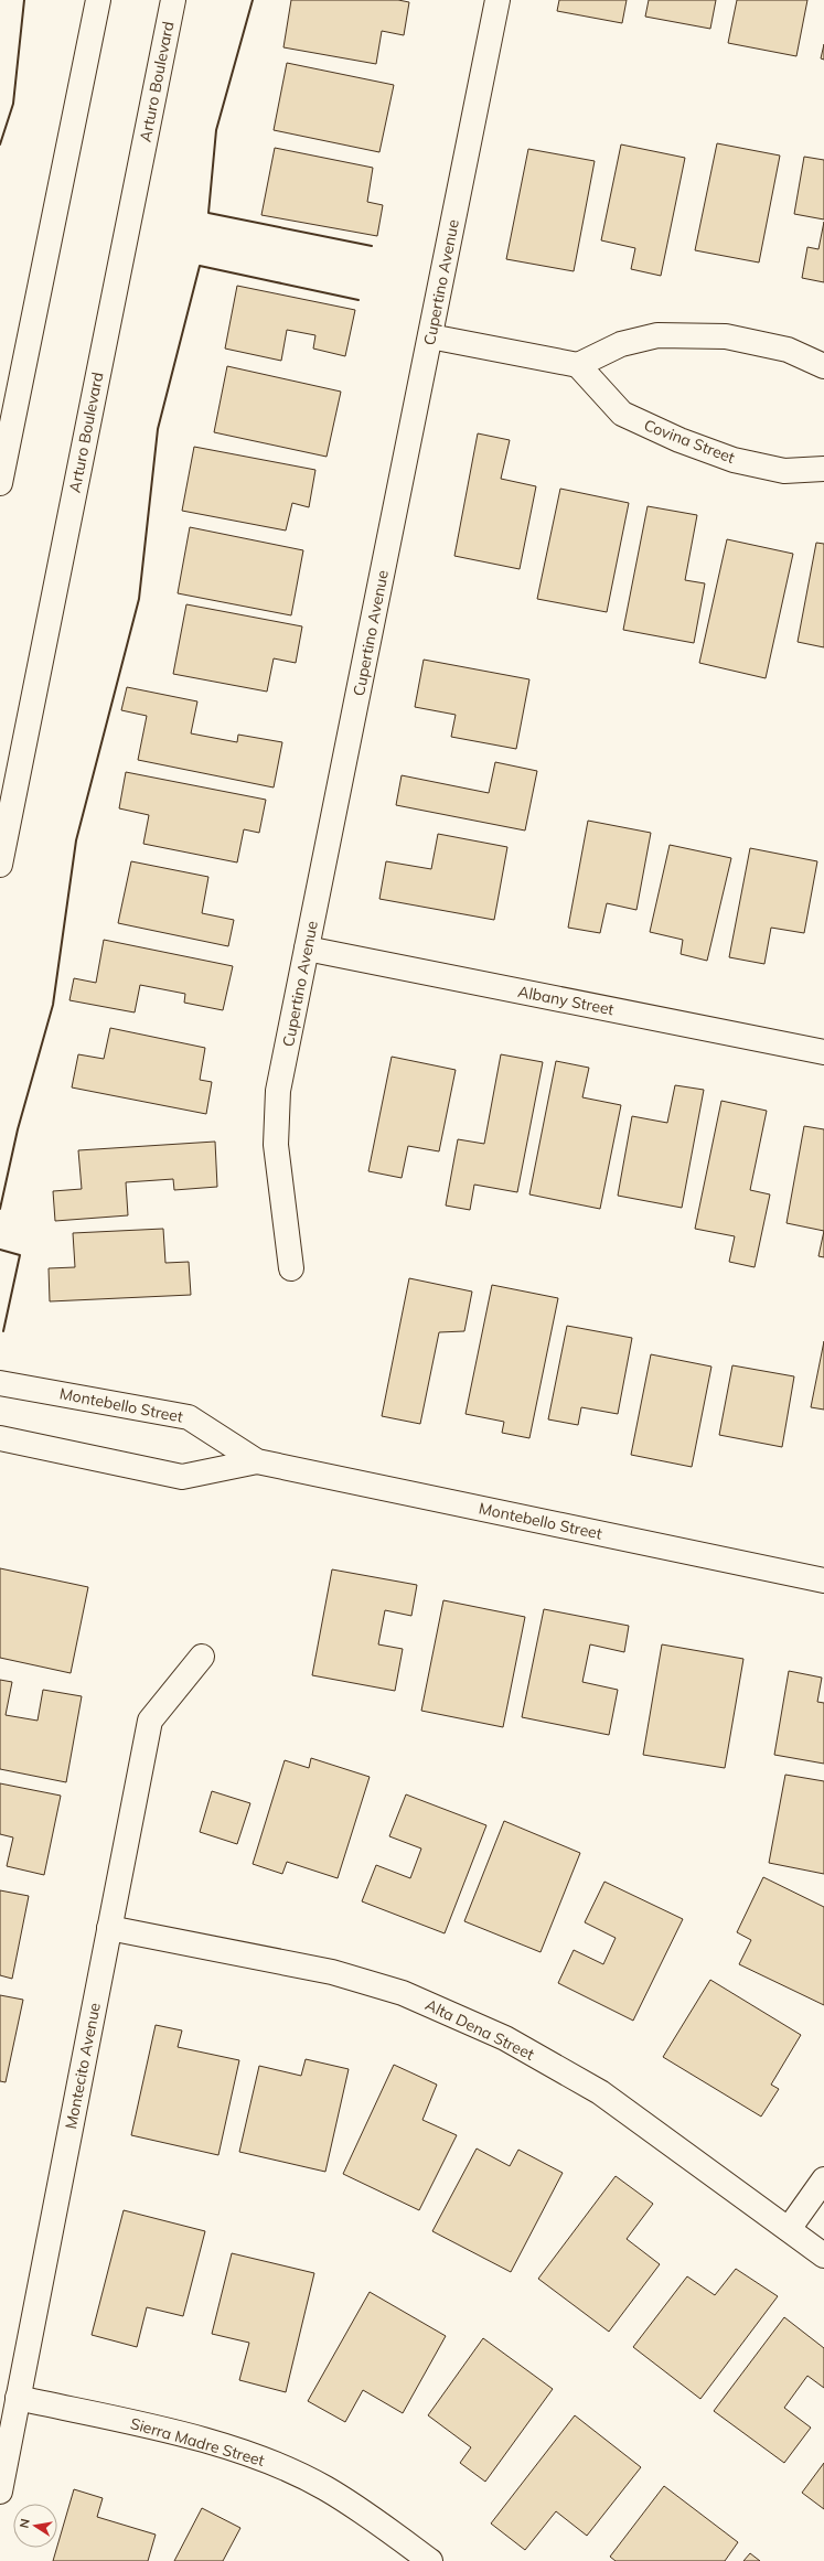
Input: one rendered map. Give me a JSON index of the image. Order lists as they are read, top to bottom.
{
  "streets": {
    "street": [
      "Arturo Boulevard",
      "Cupertino Avenue",
      "Covina Street",
      "Albany Street",
      "Montebello Street",
      "Alta Dena Street",
      "Montecito Avenue",
      "Sierra Madre Street"
    ]
  },
  "crossings": [
    ["Cupertino Avenue", "Albany Street"],
    ["Alta Dena Street", "Montecito Avenue"],
    ["Montecito Avenue", "Sierra Madre Street"]
  ],
  "north": "left"
}
